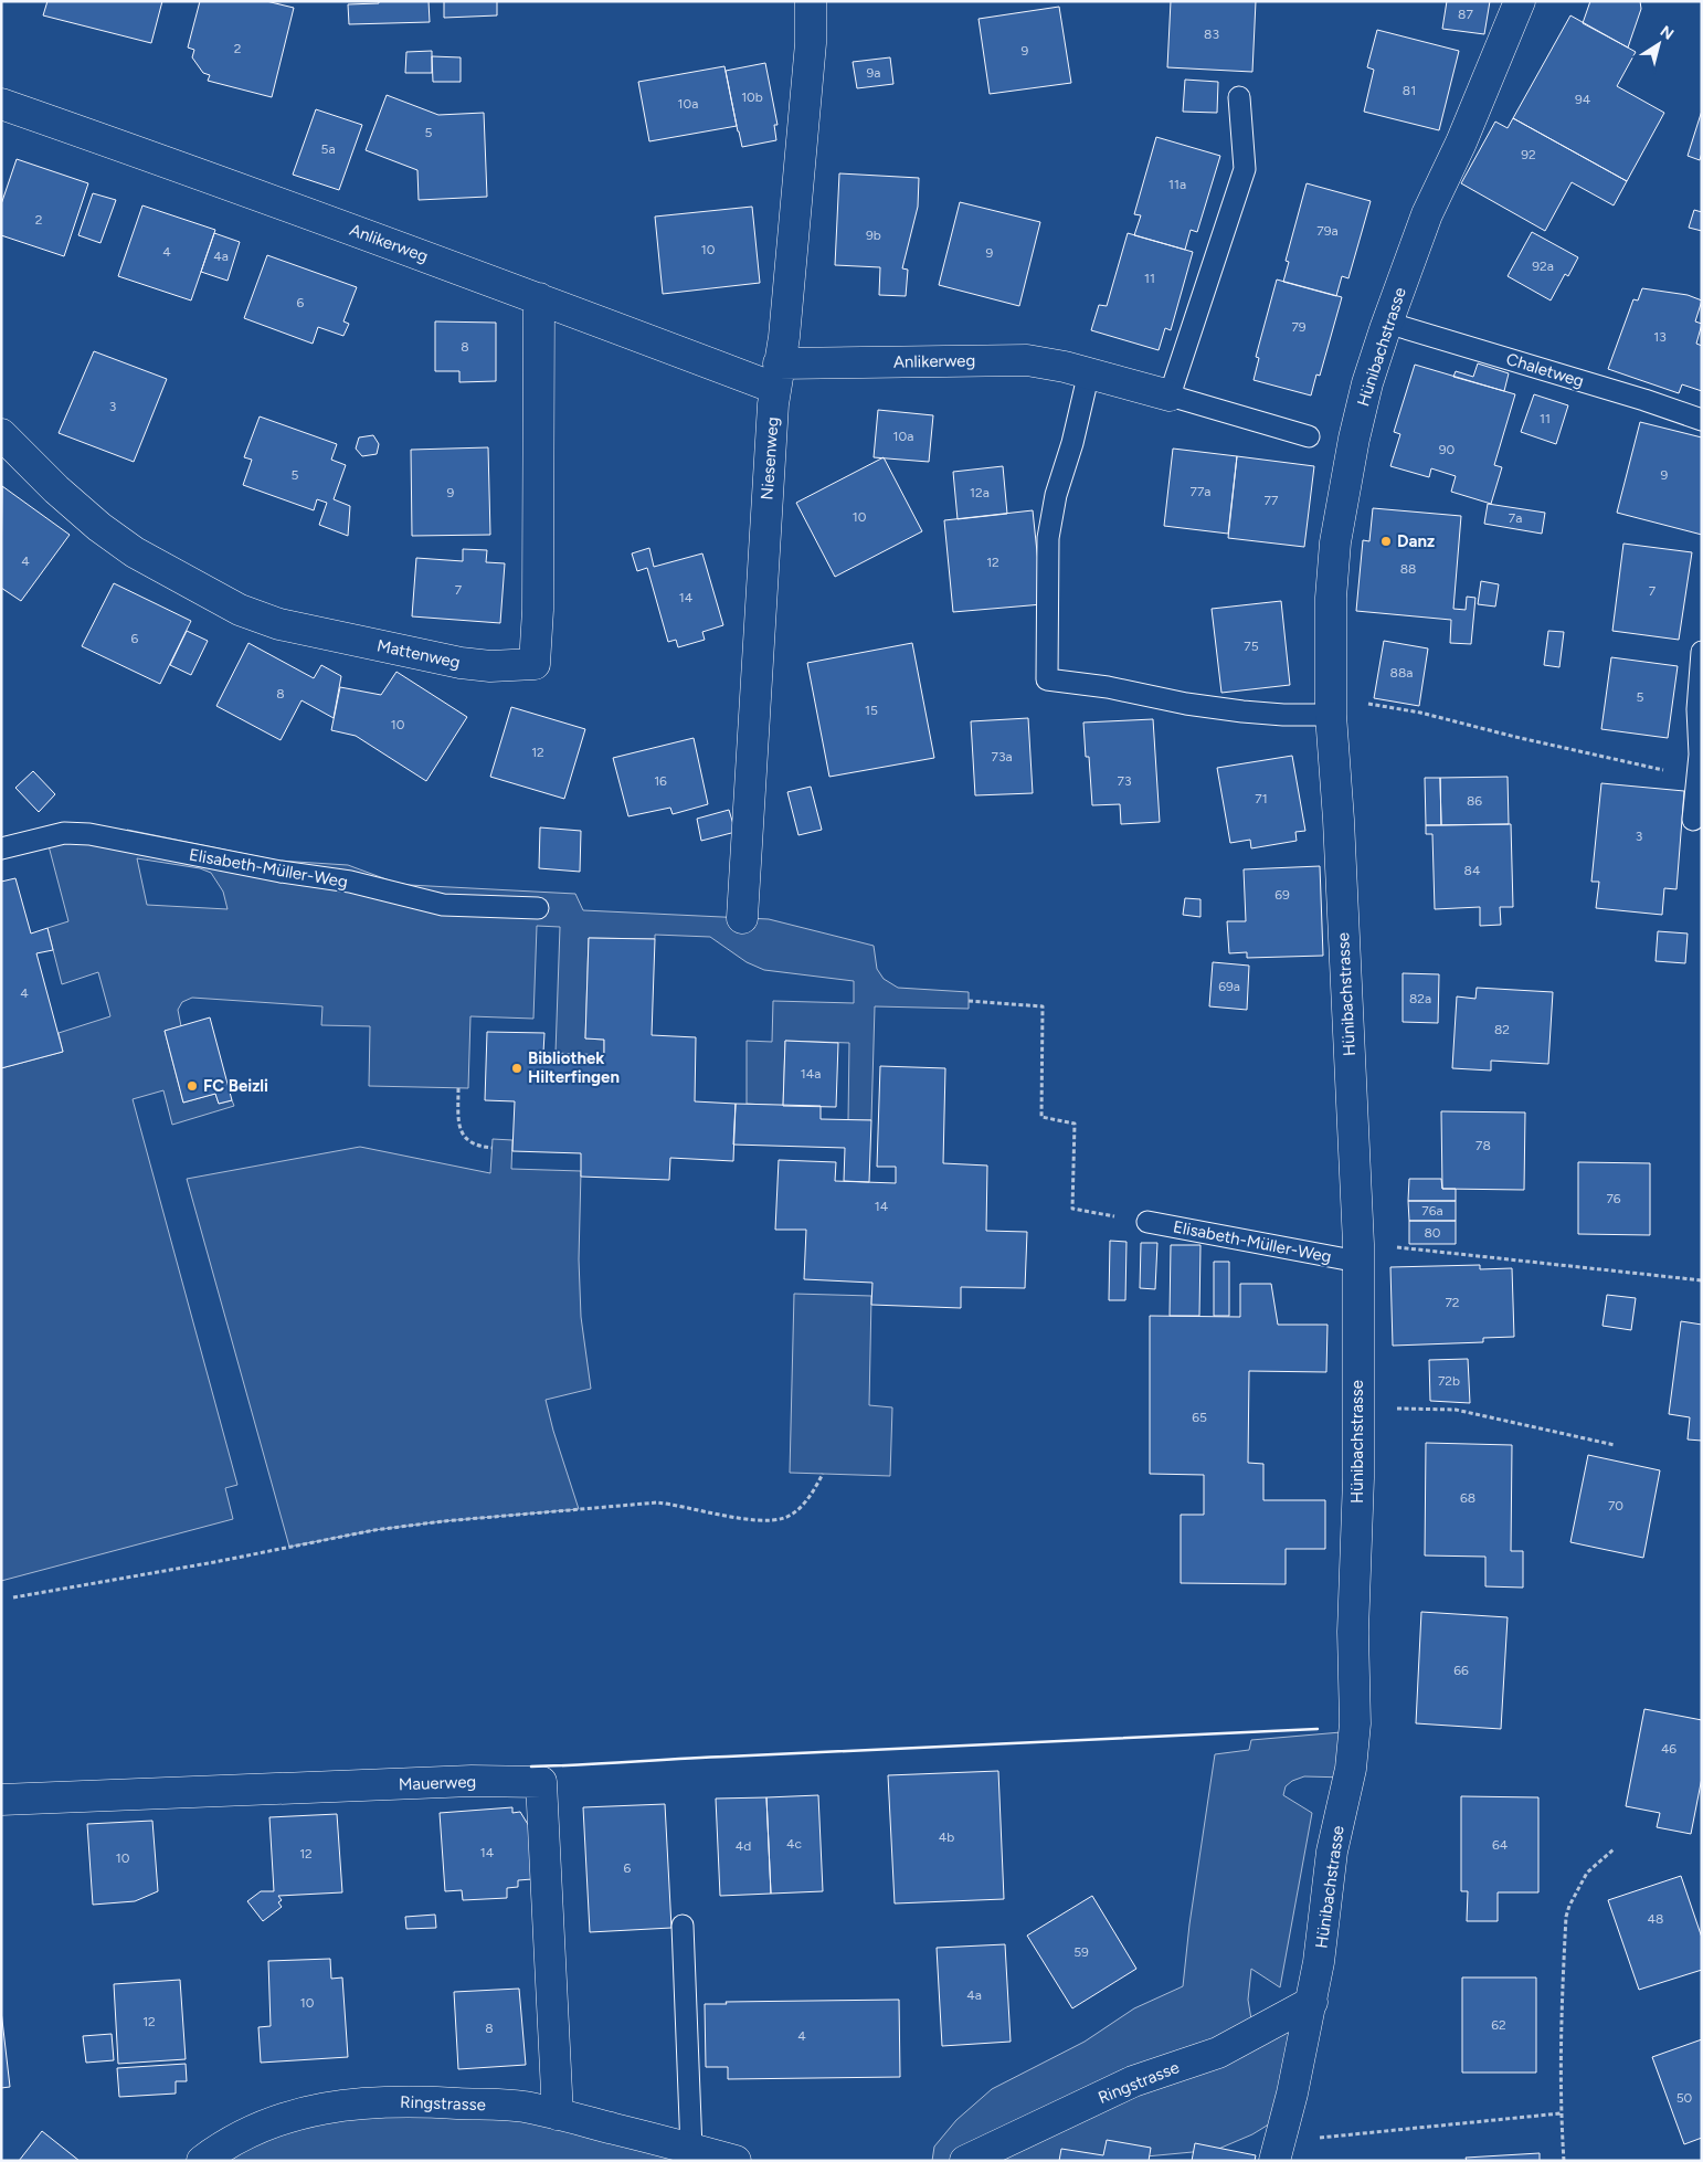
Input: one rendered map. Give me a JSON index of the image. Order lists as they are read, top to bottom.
{
  "streets": {
    "street": [
      "Anlikerweg",
      "Hünibachstrasse",
      "Niesenweg",
      "Mattenweg",
      "Mauerweg",
      "Ringstrasse"
    ],
    "lane": ["Chaletweg", "Elisabeth-Müller-Weg"]
  },
  "crossings": [
    ["Anlikerweg", "Niesenweg"],
    ["Anlikerweg", "Mattenweg"],
    ["Hünibachstrasse", "Chaletweg"],
    ["Hünibachstrasse", "Elisabeth-Müller-Weg"],
    ["Hünibachstrasse", "Ringstrasse"],
    ["Mauerweg", "Ringstrasse"]
  ],
  "places": ["Danz", "Bibliothek Hilterfingen", "FC Beizli"],
  "house_numbers": [
    "87",
    "83",
    "2",
    "9",
    "9a",
    "81",
    "10b",
    "94",
    "10a",
    "5",
    "5a",
    "92",
    "11a",
    "2",
    "79a",
    "9b",
    "10",
    "4",
    "9",
    "4a",
    "92a",
    "11",
    "6",
    "79",
    "13",
    "8",
    "3",
    "11",
    "10a",
    "90",
    "5",
    "9",
    "77a",
    "9",
    "12a",
    "77",
    "10",
    "7a",
    "4",
    "12",
    "88",
    "7",
    "7",
    "14",
    "6",
    "75",
    "88a",
    "8",
    "5",
    "15",
    "10",
    "12",
    "73a",
    "16",
    "73",
    "71",
    "86",
    "3",
    "84",
    "69",
    "69a",
    "4",
    "82a",
    "82",
    "14a",
    "78",
    "76",
    "14",
    "76a",
    "80",
    "72",
    "72b",
    "65",
    "68",
    "70",
    "66",
    "46",
    "4b",
    "4c",
    "64",
    "4d",
    "14",
    "12",
    "10",
    "6",
    "48",
    "59",
    "4a",
    "10",
    "12",
    "62",
    "8",
    "4",
    "50"
  ],
  "north": "top right"
}
